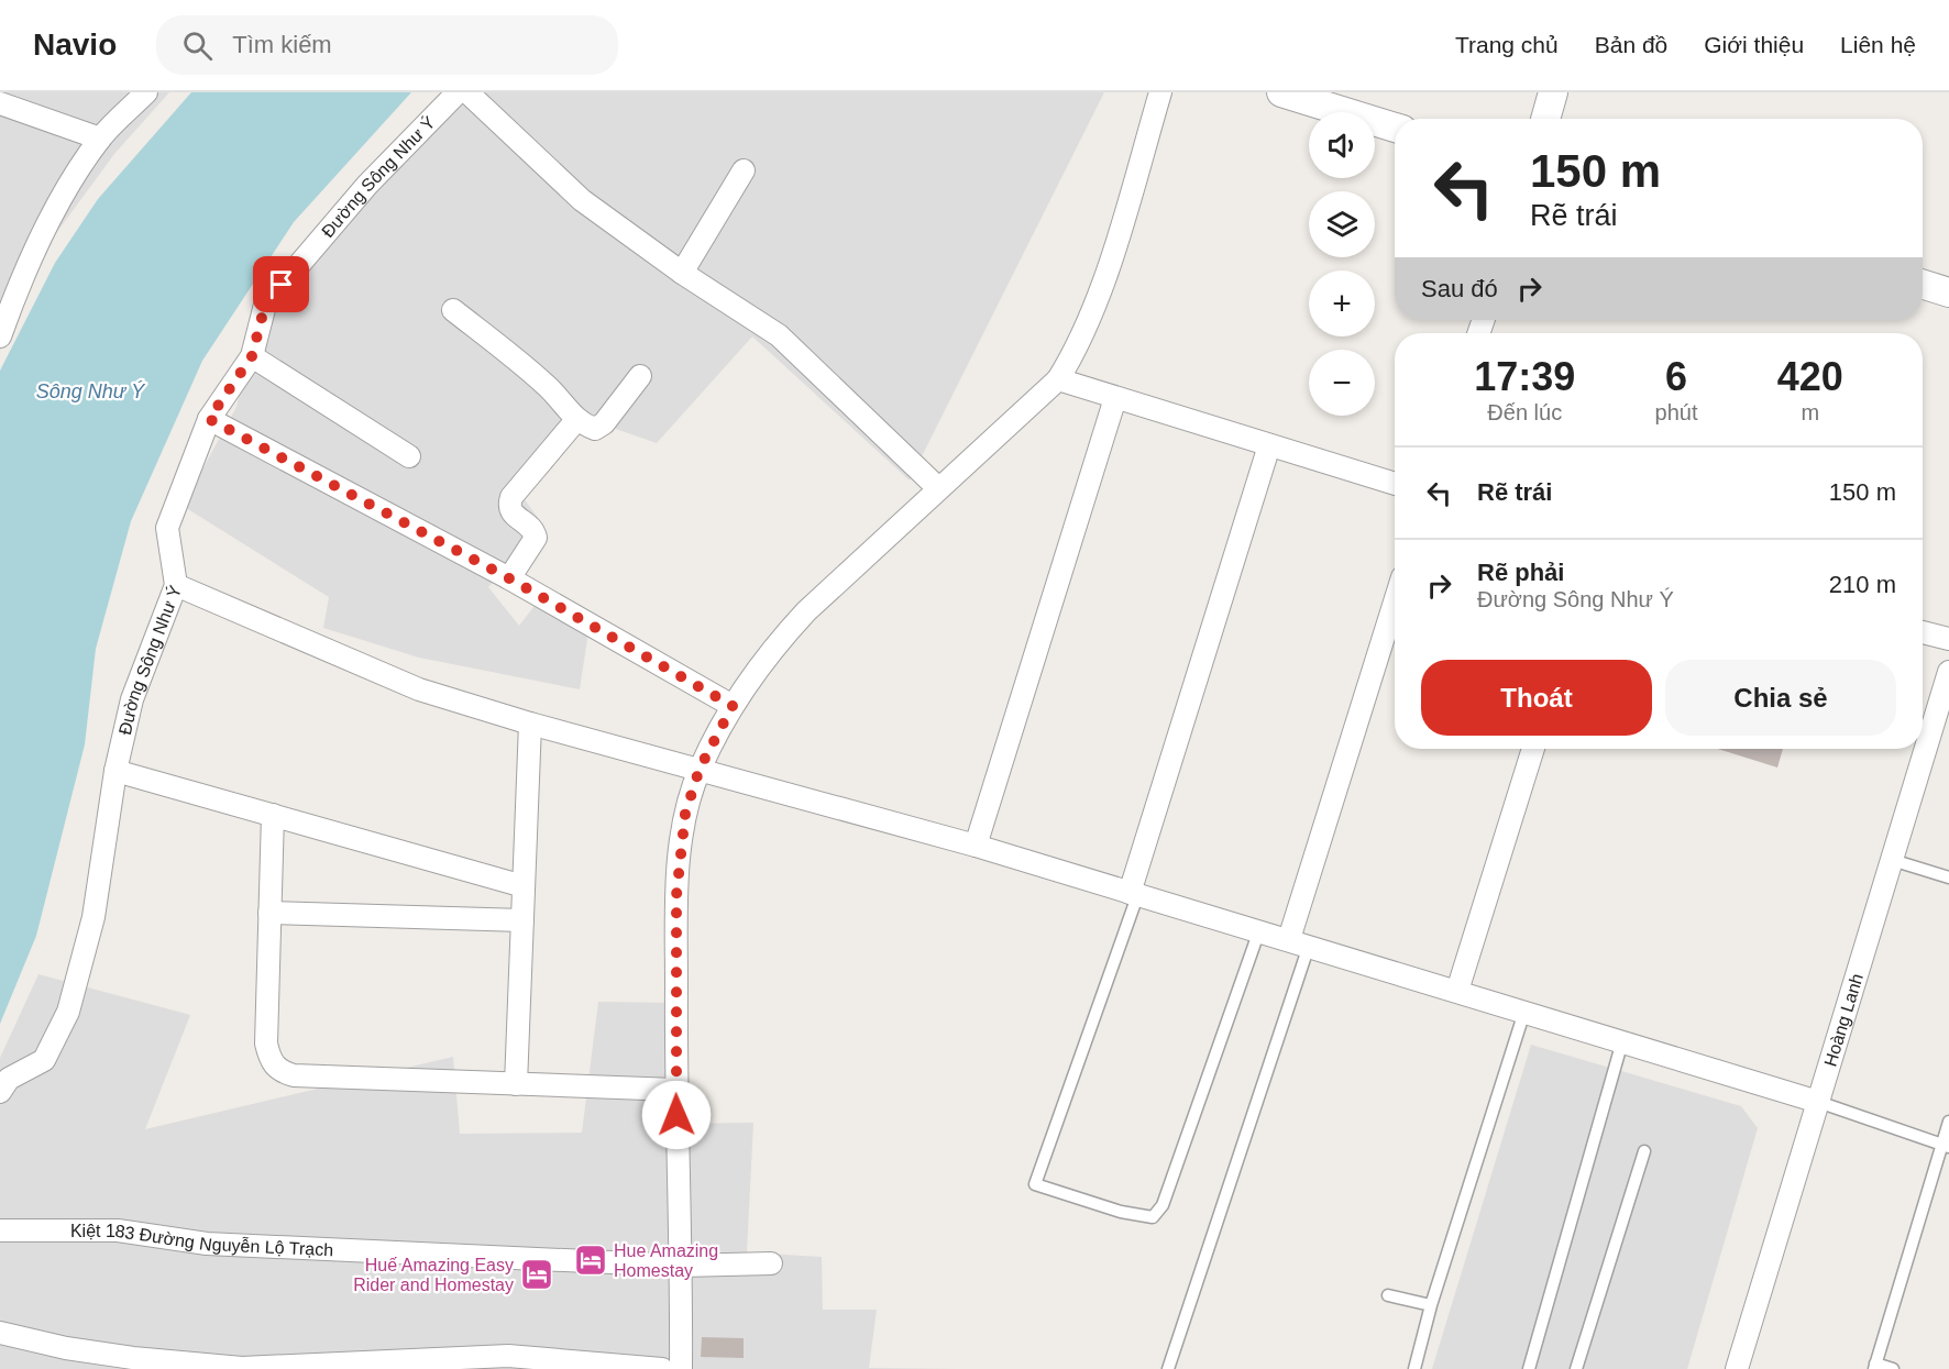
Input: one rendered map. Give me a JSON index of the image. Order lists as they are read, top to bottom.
{
  "streets": {
    "street": ["Đường Sông Như Ý", "Hoàng Lanh", "Kiệt 183 Đường Nguyễn Lộ Trạch"]
  },
  "water": ["Sông Như Ý"],
  "places": {
    "hotel": ["Hue Amazing Homestay", "Huế Amazing Easy Rider and Homestay"]
  },
  "page": {
    "header": "Navio",
    "search": "Tìm kiếm",
    "nav": [
      "Trang chủ",
      "Bản đồ",
      "Giới thiệu",
      "Liên hệ"
    ],
    "map_buttons": ["+", "−"],
    "turn": ["150 m", "Rẽ trái"],
    "then": "Sau đó",
    "eta": [
      "17:39",
      "Đến lúc",
      "6",
      "phút",
      "420",
      "m"
    ],
    "list": [
      {
        "name": "Rẽ trái",
        "value": "150 m"
      },
      {
        "name": "Rẽ phải",
        "note": "Đường Sông Như Ý",
        "value": "210 m"
      }
    ],
    "buttons": ["Thoát", "Chia sẻ"]
  }
}
